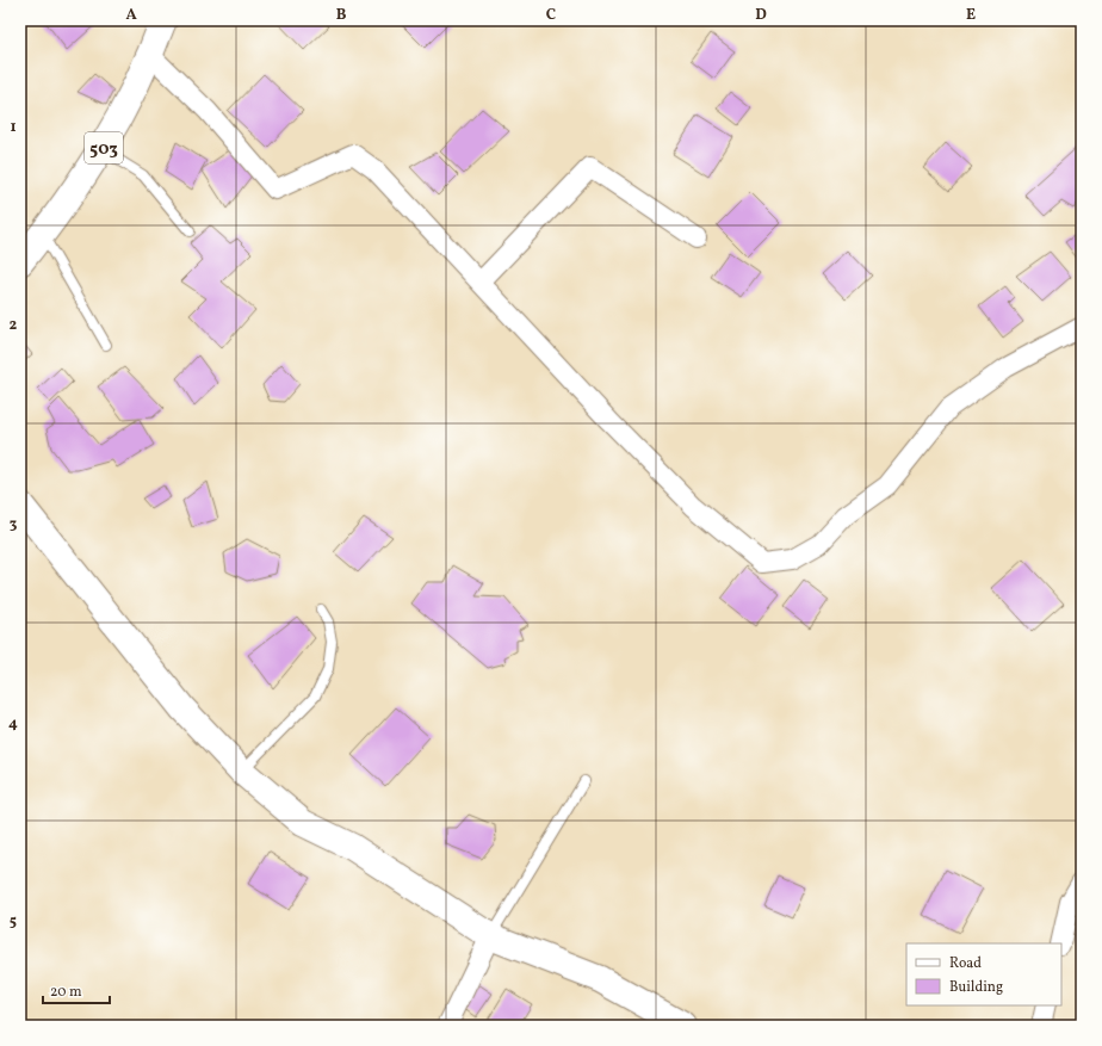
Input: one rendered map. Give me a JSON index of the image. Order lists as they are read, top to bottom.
{
  "streets": {
    "street": ["503"]
  },
  "legend": ["Road", "Building"],
  "scale_bar": "20 m",
  "grid": {
    "columns": [
      "A",
      "B",
      "C",
      "D",
      "E"
    ],
    "rows": [
      "1",
      "2",
      "3",
      "4",
      "5"
    ]
  }
}
